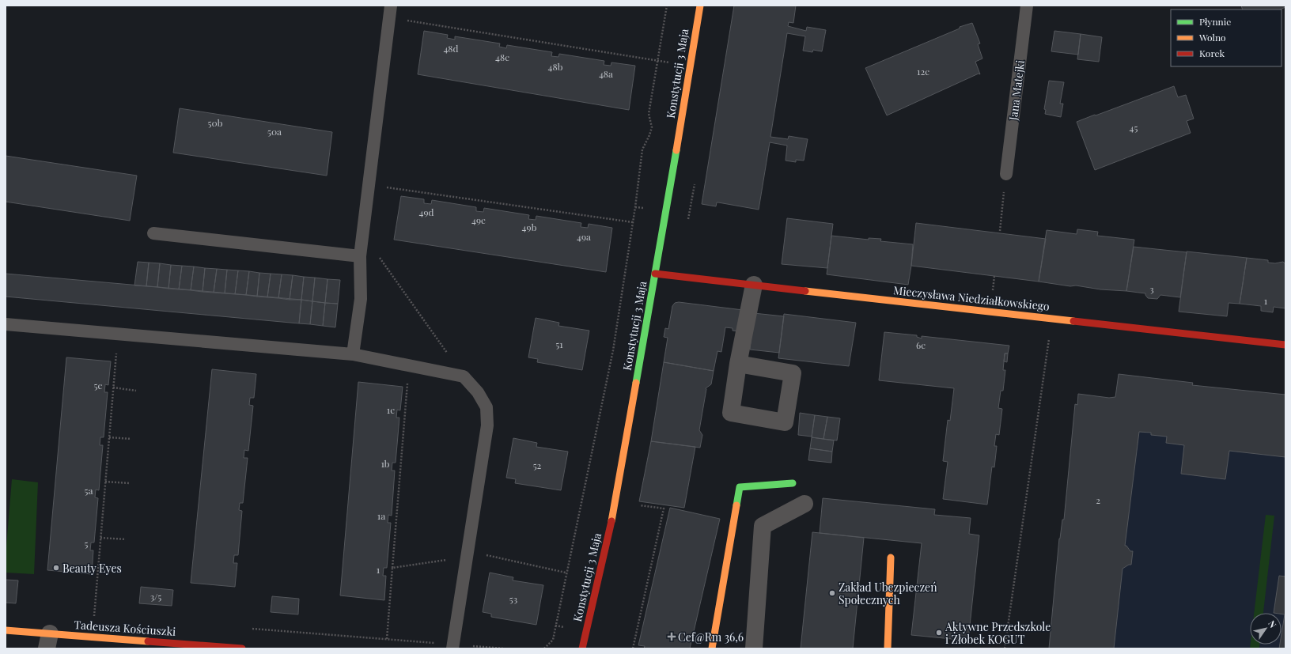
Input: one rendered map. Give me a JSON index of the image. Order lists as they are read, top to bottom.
{
  "streets": {
    "street": ["Konstytucji 3 Maja", "Mieczysława Niedziałkowskiego", "Tadeusza Kościuszki"],
    "lane": ["Jana Matejki"]
  },
  "crossings": [
    ["Konstytucji 3 Maja", "Mieczysława Niedziałkowskiego"]
  ],
  "places": {
    "other": ["Beauty Eyes", "Zakład Ubezpieczeń Społecznych", "Aktywne Przedszkole i Żłobek KOGUT"],
    "health": ["Cef@Rm 36,6"]
  },
  "house_numbers": [
    "48d",
    "48c",
    "48b",
    "12c",
    "48a",
    "50b",
    "45",
    "50a",
    "49d",
    "49c",
    "49b",
    "49a",
    "3",
    "1",
    "51",
    "6c",
    "5c",
    "1c",
    "1b",
    "52",
    "5a",
    "2",
    "1a",
    "5",
    "1",
    "3/5",
    "53"
  ],
  "legend": ["Płynnie", "Wolno", "Korek"],
  "north": "top right"
}
